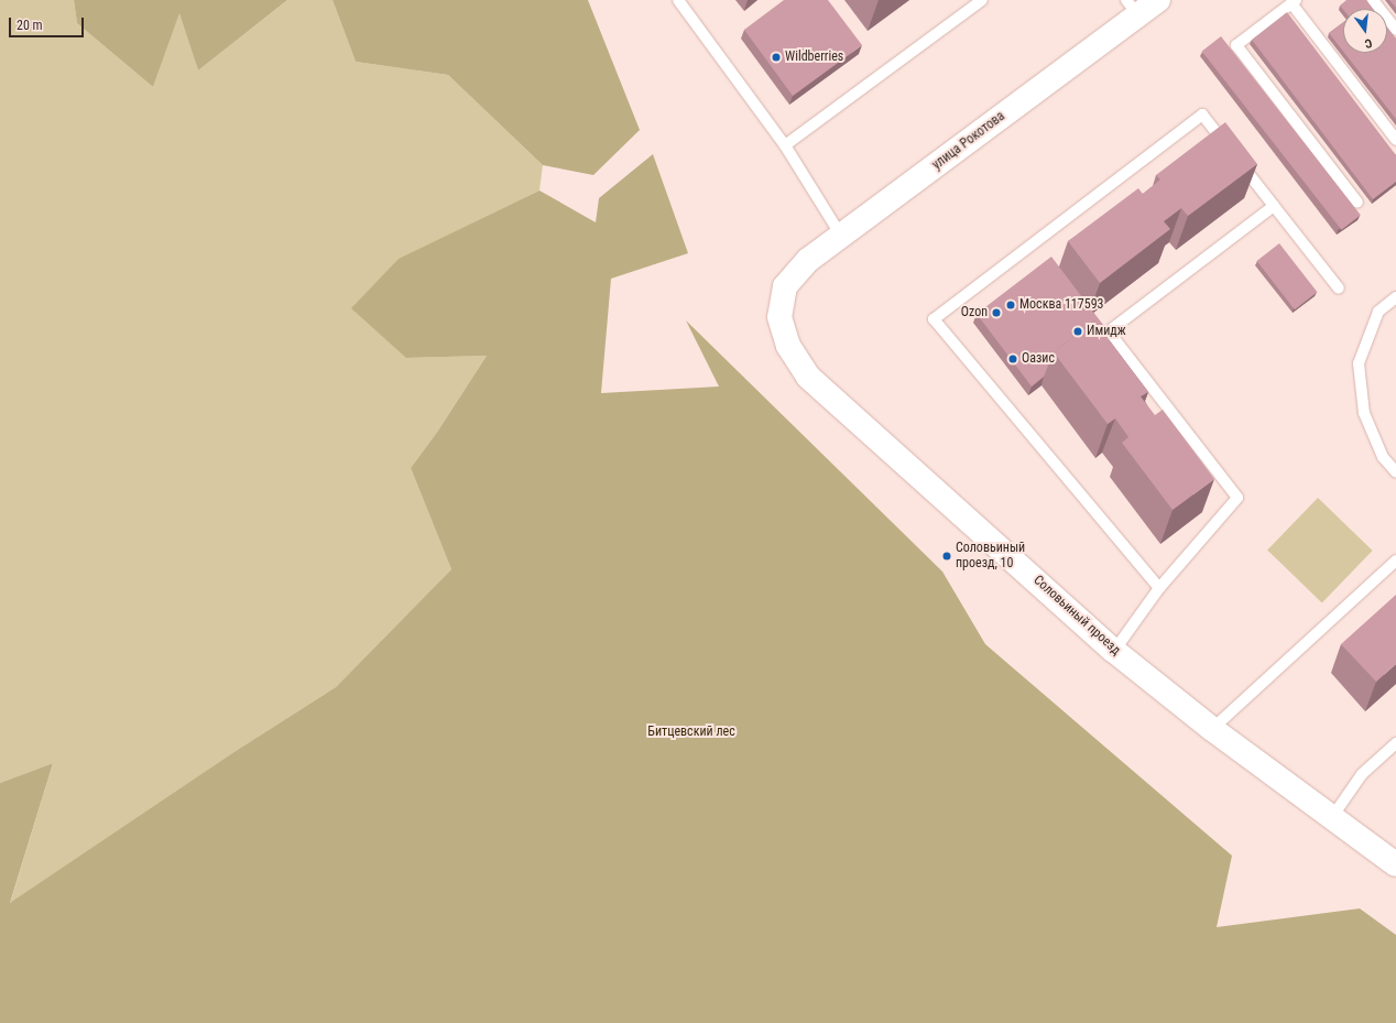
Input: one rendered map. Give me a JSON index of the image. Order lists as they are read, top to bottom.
{
  "streets": {
    "street": ["улица Рокотова", "Соловьиный проезд"]
  },
  "crossings": [
    ["улица Рокотова", "Соловьиный проезд"]
  ],
  "parks": ["Битцевский лес"],
  "places": [
    "Wildberries",
    "Москва 117593",
    "Ozon",
    "Имидж",
    "Оазис",
    "Соловьиный проезд, 10"
  ],
  "scale_bar": "20 m",
  "north": "bottom"
}
